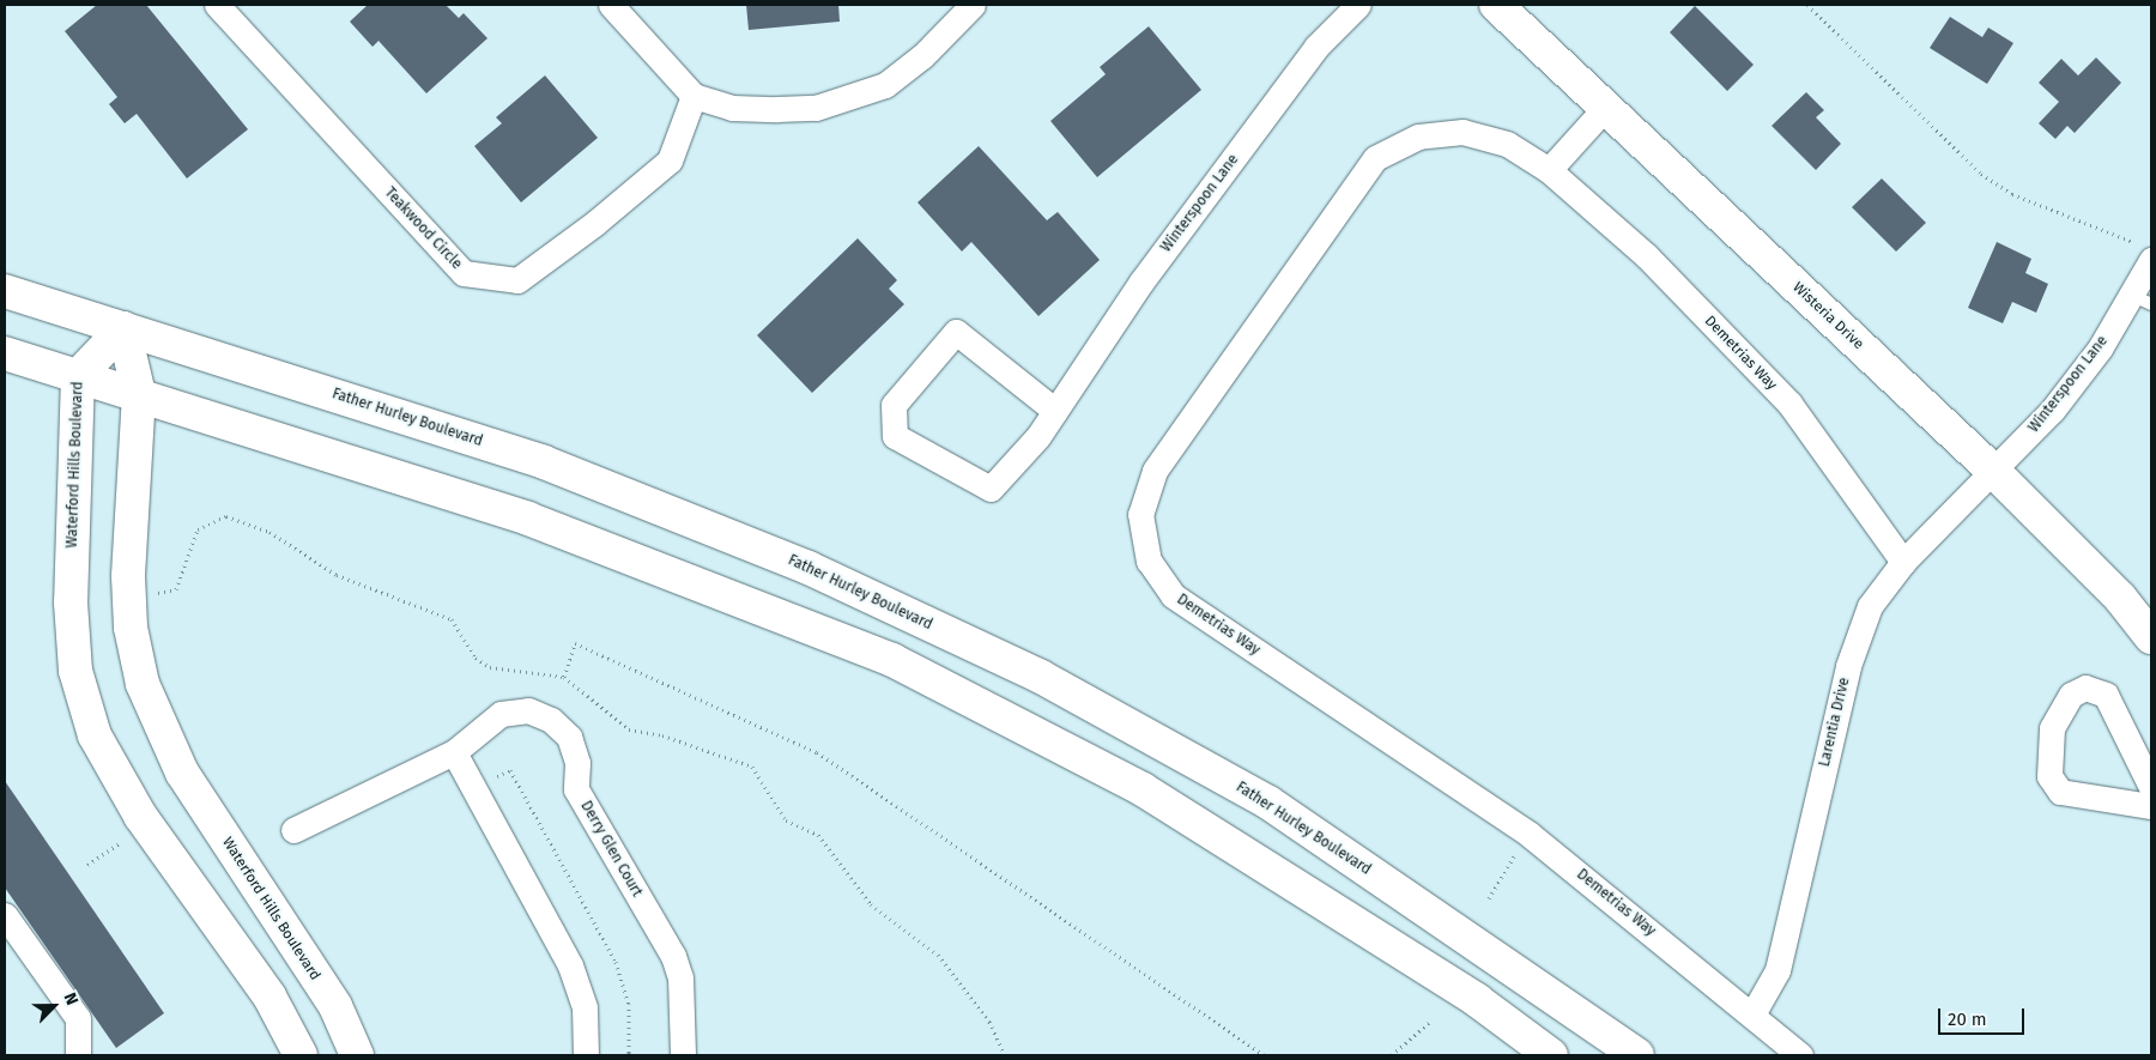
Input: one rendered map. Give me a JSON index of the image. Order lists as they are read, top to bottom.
{
  "streets": {
    "main road": ["Wisteria Drive", "Father Hurley Boulevard", "Waterford Hills Boulevard"],
    "street": [
      "Winterspoon Lane",
      "Teakwood Circle",
      "Demetrias Way",
      "Larentia Drive",
      "Derry Glen Court"
    ]
  },
  "crossings": [
    ["Winterspoon Lane", "Wisteria Drive"],
    ["Winterspoon Lane", "Larentia Drive"],
    ["Wisteria Drive", "Larentia Drive"],
    ["Demetrias Way", "Larentia Drive"],
    ["Father Hurley Boulevard", "Waterford Hills Boulevard"]
  ],
  "scale_bar": "20 m",
  "north": "top right"
}
